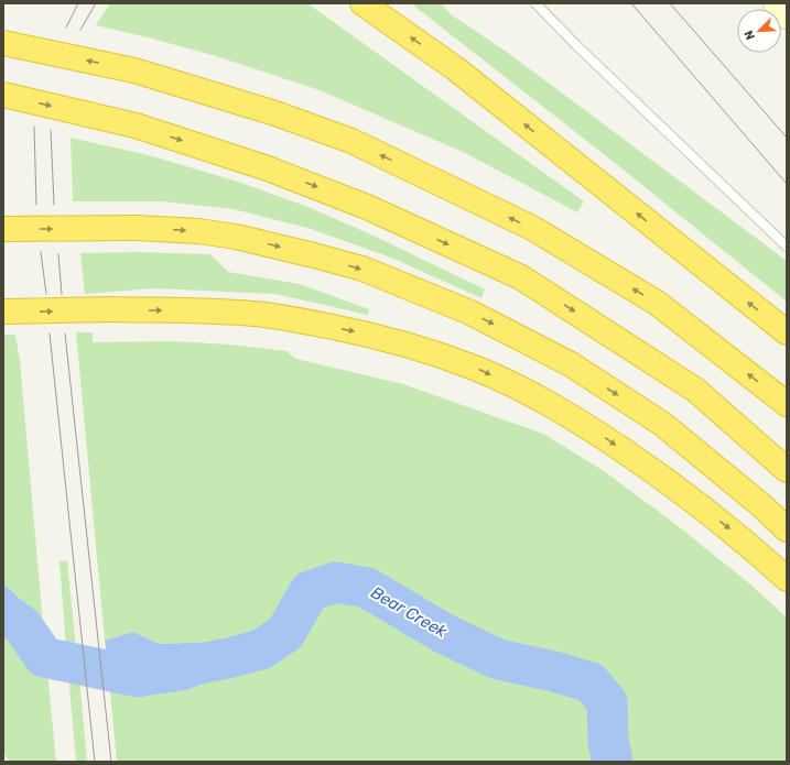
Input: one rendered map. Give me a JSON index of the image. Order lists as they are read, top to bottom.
{
  "water": ["Bear Creek"],
  "north": "bottom left"
}
